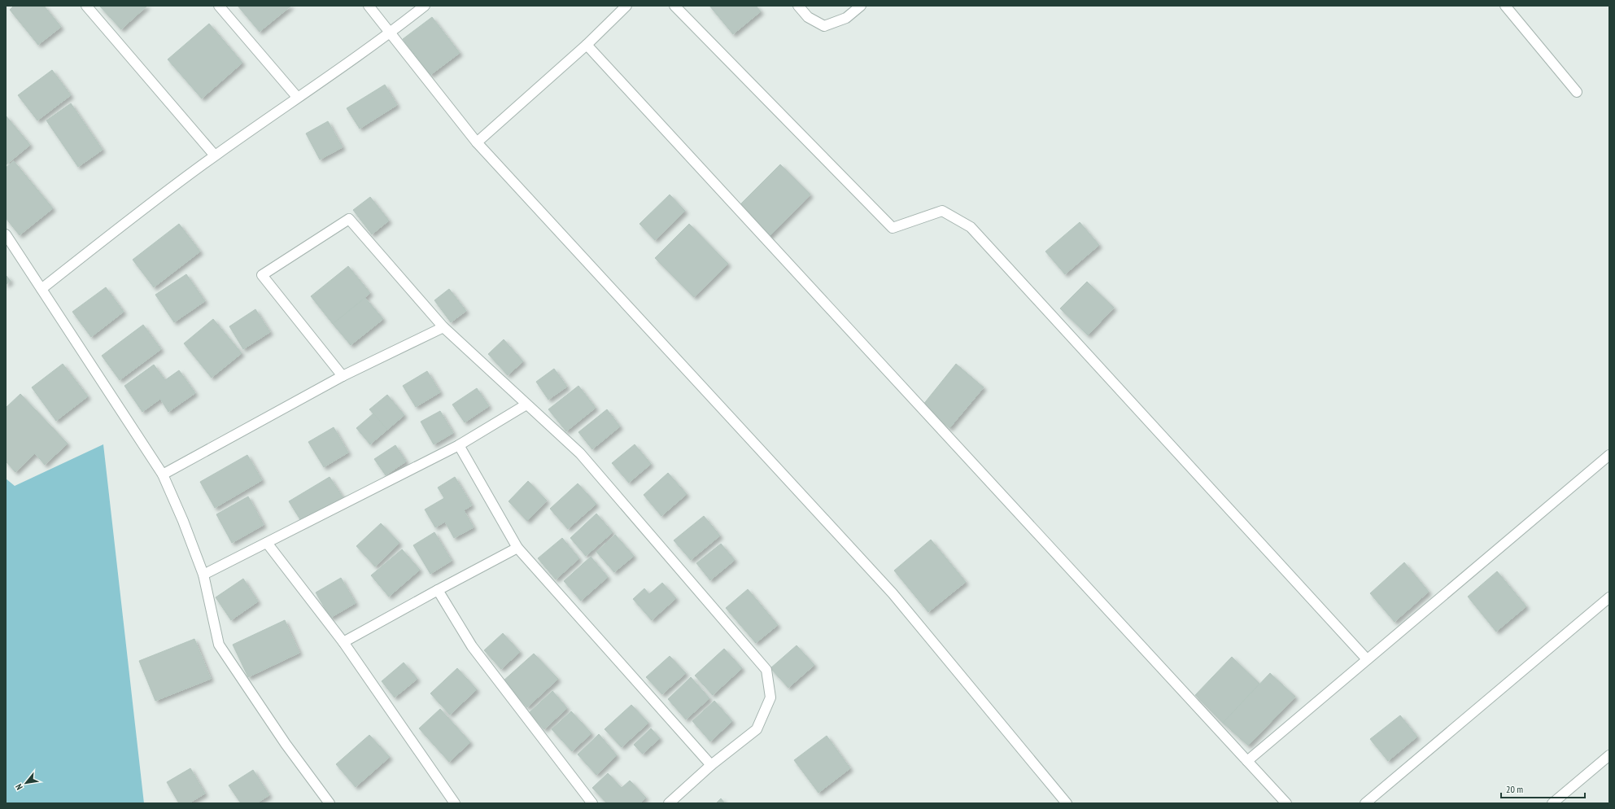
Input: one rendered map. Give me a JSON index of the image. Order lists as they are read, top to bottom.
{
  "scale_bar": "20 m",
  "north": "bottom left"
}
